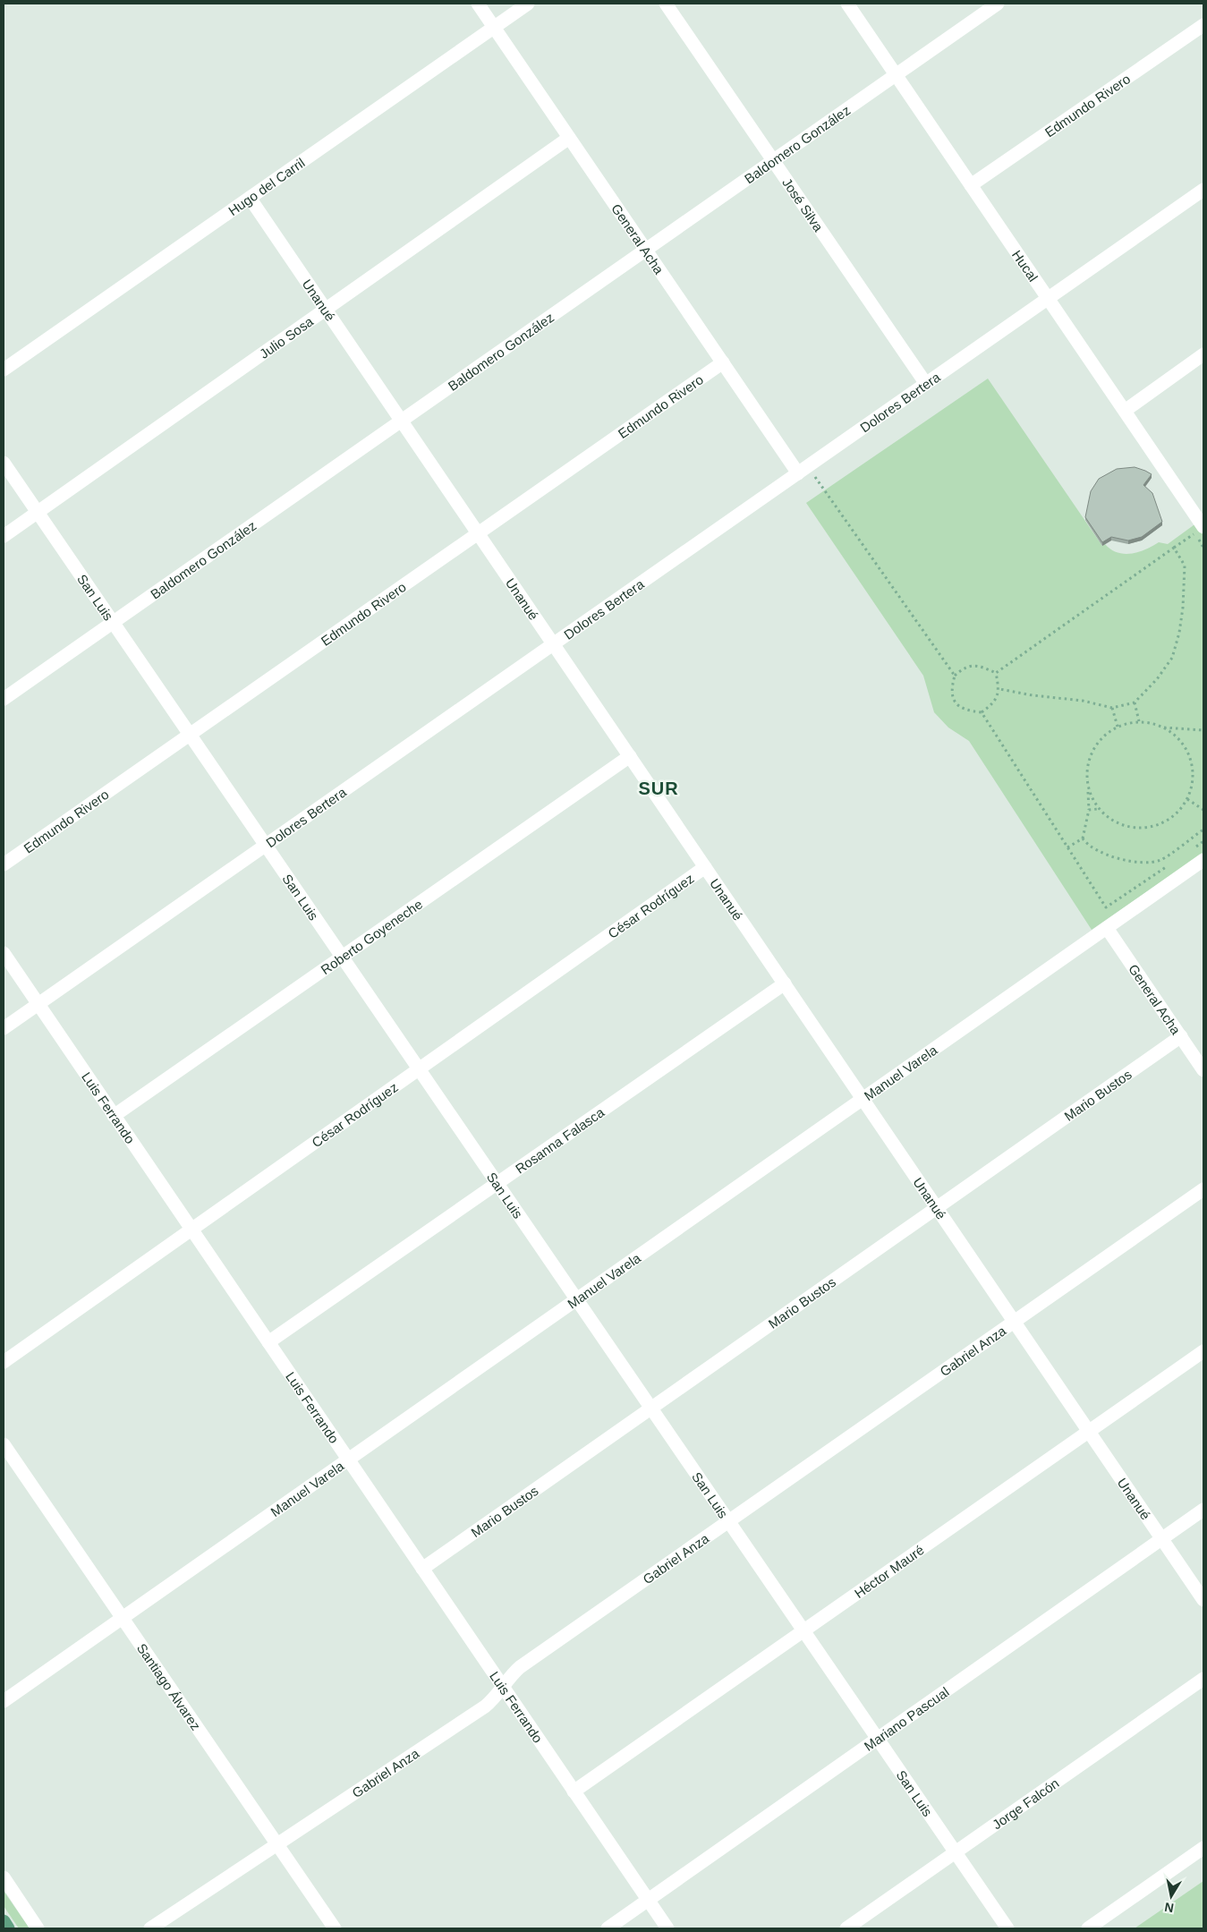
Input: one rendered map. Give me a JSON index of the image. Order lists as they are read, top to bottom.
{
  "streets": {
    "street": [
      "Edmundo Rivero",
      "Baldomero González",
      "Hugo del Carril",
      "José Silva",
      "General Acha",
      "Hucal",
      "Unanué",
      "Julio Sosa",
      "Dolores Bertera",
      "San Luis",
      "César Rodríguez",
      "Roberto Goyeneche",
      "Manuel Varela",
      "Mario Bustos",
      "Luis Ferrando",
      "Rosanna Falasca",
      "Gabriel Anza",
      "Héctor Mauré",
      "Santiago Álvarez",
      "Mariano Pascual",
      "Jorge Falcón"
    ]
  },
  "crossings": [
    ["Edmundo Rivero", "General Acha"],
    ["Edmundo Rivero", "Hucal"],
    ["Edmundo Rivero", "Unanué"],
    ["Edmundo Rivero", "San Luis"],
    ["Baldomero González", "José Silva"],
    ["Baldomero González", "General Acha"],
    ["Baldomero González", "Hucal"],
    ["Baldomero González", "Unanué"],
    ["Baldomero González", "San Luis"],
    ["Hugo del Carril", "General Acha"],
    ["Hugo del Carril", "Unanué"],
    ["José Silva", "Dolores Bertera"],
    ["General Acha", "Julio Sosa"],
    ["General Acha", "Dolores Bertera"],
    ["General Acha", "Manuel Varela"],
    ["General Acha", "Mario Bustos"],
    ["Hucal", "Dolores Bertera"],
    ["Unanué", "Julio Sosa"],
    ["Unanué", "Dolores Bertera"],
    ["Unanué", "César Rodríguez"],
    ["Unanué", "Roberto Goyeneche"],
    ["Unanué", "Manuel Varela"],
    ["Unanué", "Mario Bustos"],
    ["Unanué", "Rosanna Falasca"],
    ["Unanué", "Gabriel Anza"],
    ["Unanué", "Héctor Mauré"],
    ["Unanué", "Mariano Pascual"],
    ["Julio Sosa", "San Luis"],
    ["Dolores Bertera", "San Luis"],
    ["Dolores Bertera", "Luis Ferrando"],
    ["San Luis", "César Rodríguez"],
    ["San Luis", "Roberto Goyeneche"],
    ["San Luis", "Manuel Varela"],
    ["San Luis", "Mario Bustos"],
    ["San Luis", "Rosanna Falasca"],
    ["San Luis", "Gabriel Anza"],
    ["San Luis", "Héctor Mauré"],
    ["San Luis", "Mariano Pascual"],
    ["San Luis", "Jorge Falcón"],
    ["César Rodríguez", "Luis Ferrando"],
    ["Roberto Goyeneche", "Luis Ferrando"],
    ["Manuel Varela", "Luis Ferrando"],
    ["Manuel Varela", "Santiago Álvarez"],
    ["Mario Bustos", "Luis Ferrando"],
    ["Luis Ferrando", "Rosanna Falasca"],
    ["Luis Ferrando", "Gabriel Anza"],
    ["Luis Ferrando", "Héctor Mauré"],
    ["Luis Ferrando", "Mariano Pascual"],
    ["Gabriel Anza", "Santiago Álvarez"]
  ],
  "districts": ["SUR"],
  "north": "bottom"
}
